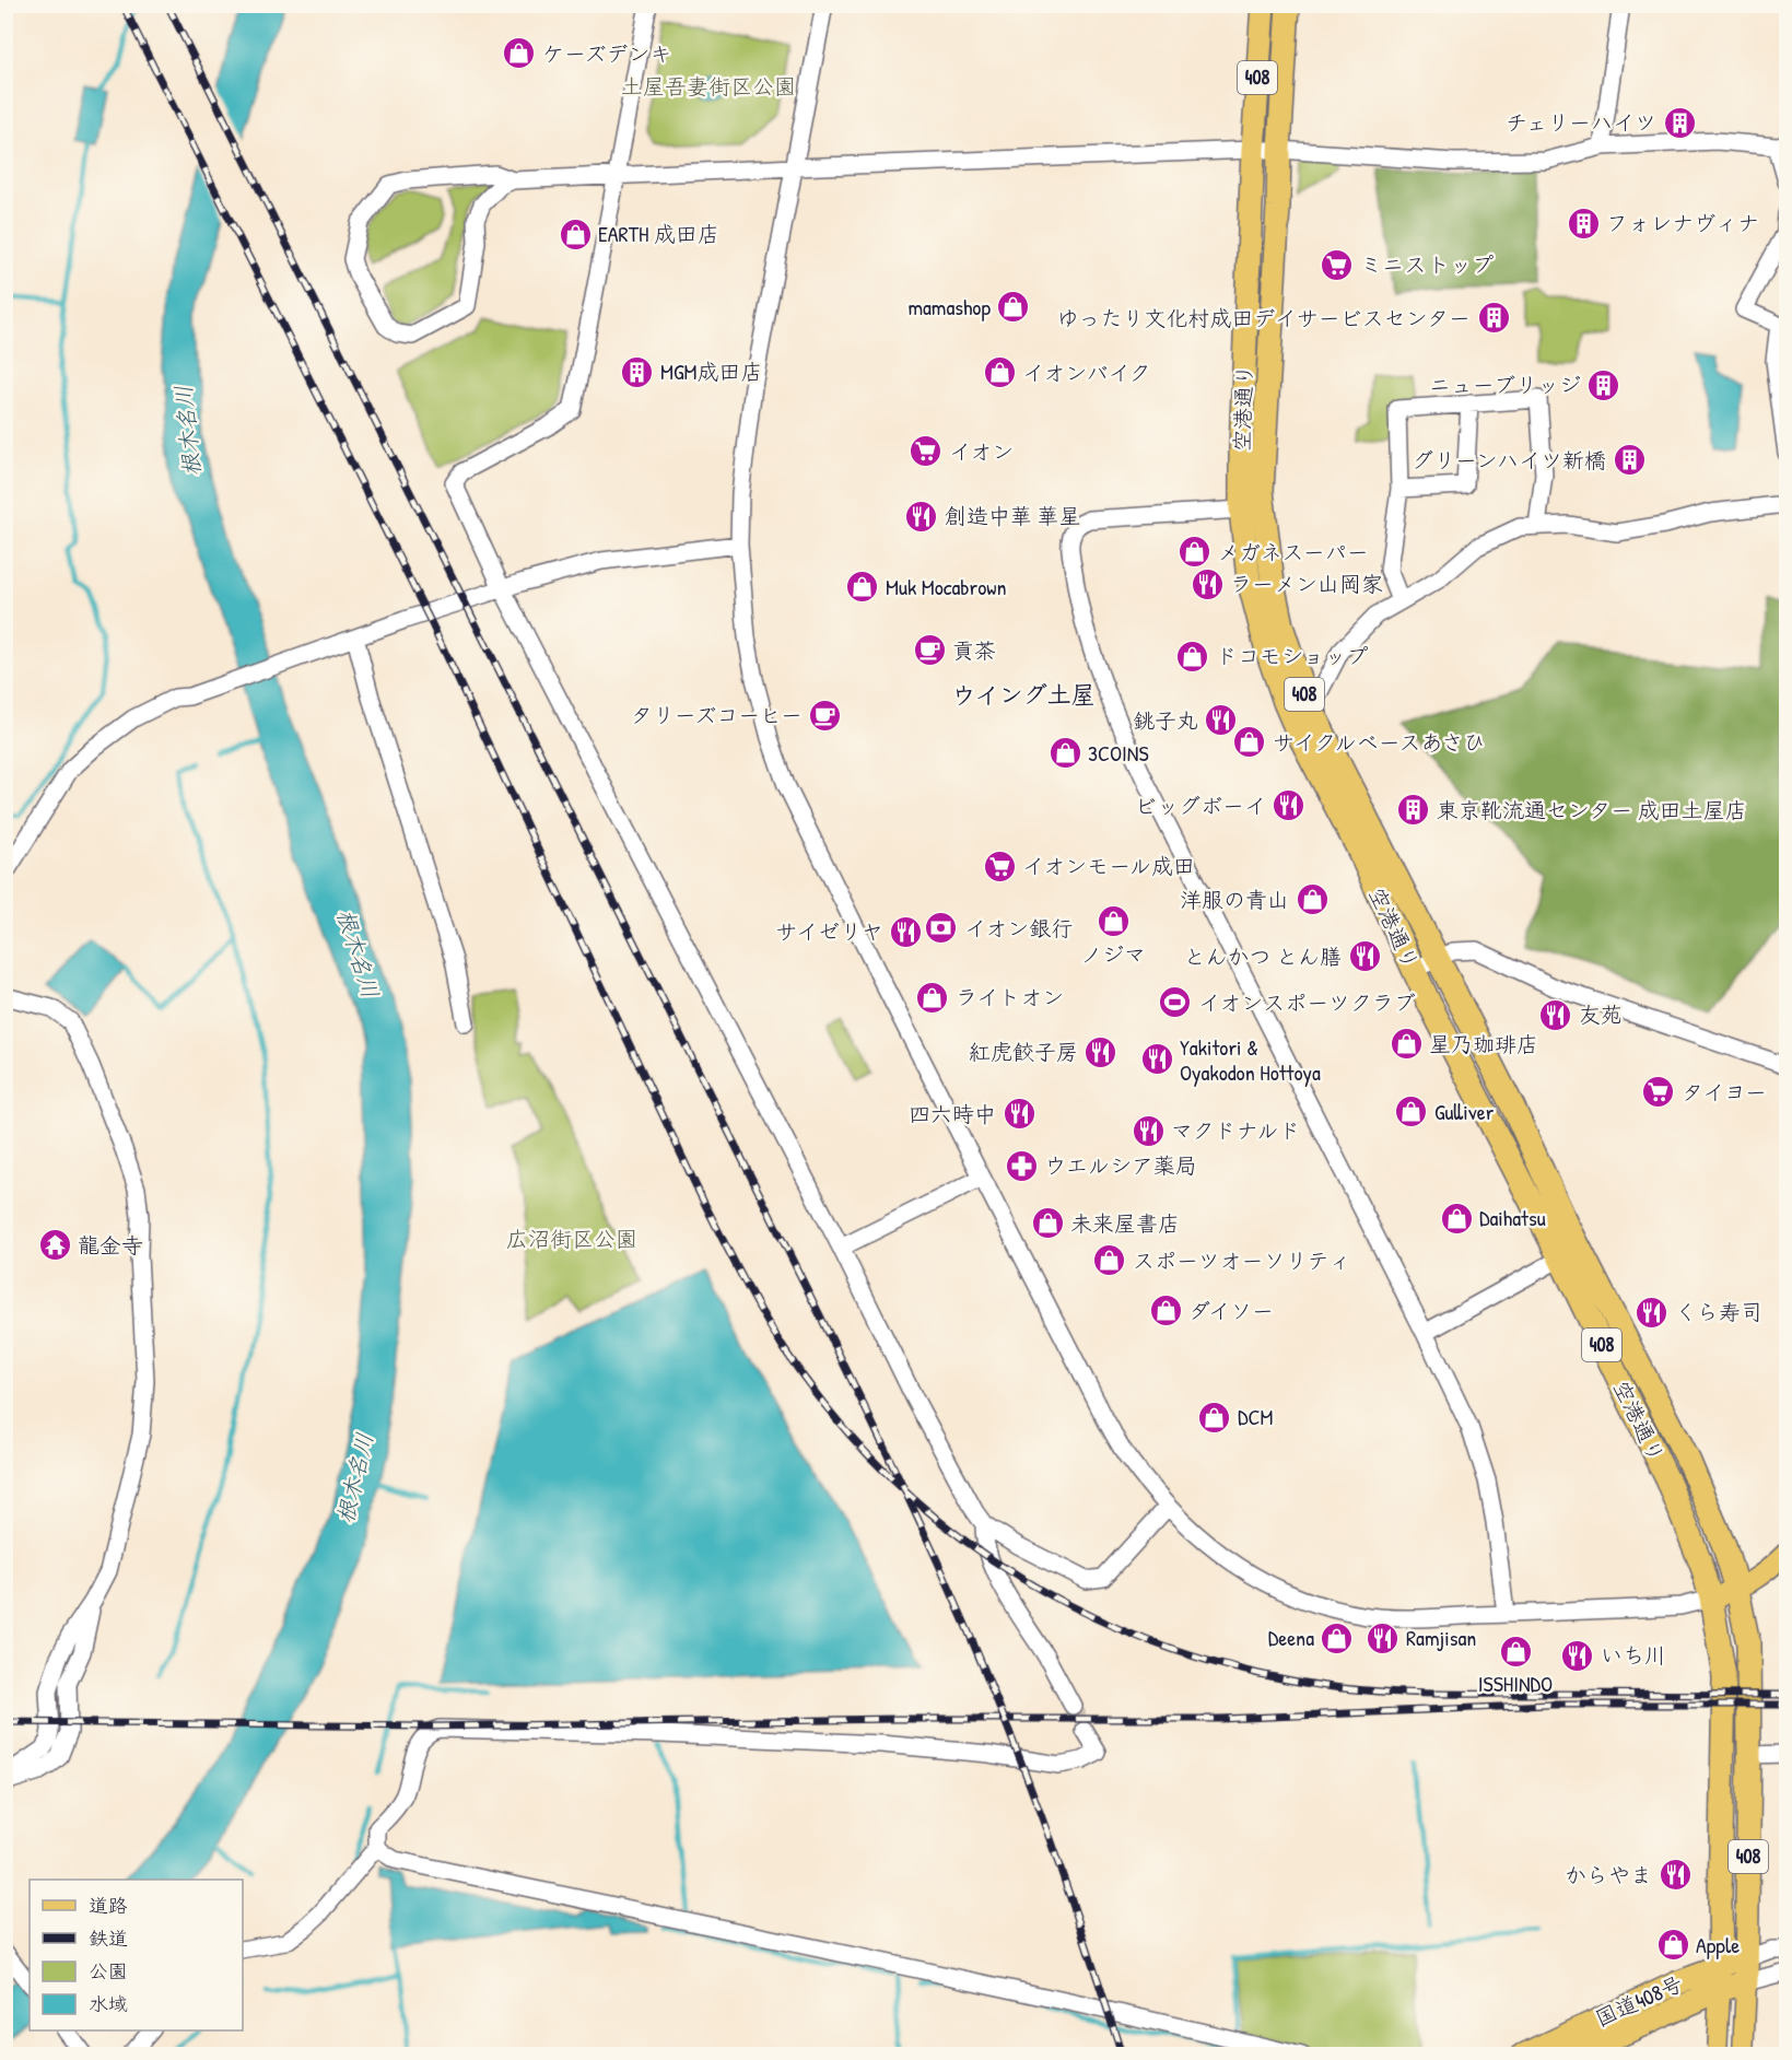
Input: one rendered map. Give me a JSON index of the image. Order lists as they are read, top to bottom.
{
  "streets": {
    "highway": ["408", "空港通り", "国道408号"]
  },
  "crossings": [
    ["空港通り", "国道408号"]
  ],
  "districts": ["ウイング土屋"],
  "water": ["根木名川"],
  "parks": ["土屋吾妻街区公園", "広沼街区公園"],
  "places": {
    "shop": [
      "ケーズデンキ",
      "EARTH 成田店",
      "mamashop",
      "イオンバイク",
      "メガネスーパー",
      "Muk Mocabrown",
      "ドコモショップ",
      "サイクルベースあさひ",
      "3COINS",
      "洋服の青山",
      "ノジマ",
      "ライトオン",
      "星乃珈琲店",
      "Gulliver",
      "Daihatsu",
      "未来屋書店",
      "スポーツオーソリティ",
      "ダイソー",
      "DCM",
      "Deena",
      "ISSHINDO",
      "Apple"
    ],
    "building": [
      "チェリーハイツ",
      "フォレナヴィナ",
      "ゆったり文化村成田デイサービスセンター",
      "MGM成田店",
      "ニューブリッジ",
      "グリーンハイツ新橋",
      "東京靴流通センター 成田土屋店"
    ],
    "supermarket": [
      "ミニストップ",
      "イオン",
      "イオンモール成田",
      "タイヨー"
    ],
    "restaurant": [
      "創造中華 華星",
      "ラーメン山岡家",
      "銚子丸",
      "ビッグボーイ",
      "サイゼリヤ",
      "とんかつ とん膳",
      "友苑",
      "紅虎餃子房",
      "Yakitori & Oyakodon Hottoya",
      "四六時中",
      "マクドナルド",
      "くら寿司",
      "Ramjisan",
      "いち川",
      "からやま"
    ],
    "cafe": ["貢茶", "タリーズコーヒー"],
    "bank": ["イオン銀行"],
    "sports": ["イオンスポーツクラブ"],
    "pharmacy": ["ウエルシア薬局"],
    "temple": ["龍金寺"]
  },
  "legend": [
    "道路",
    "鉄道",
    "公園",
    "水域"
  ]
}
